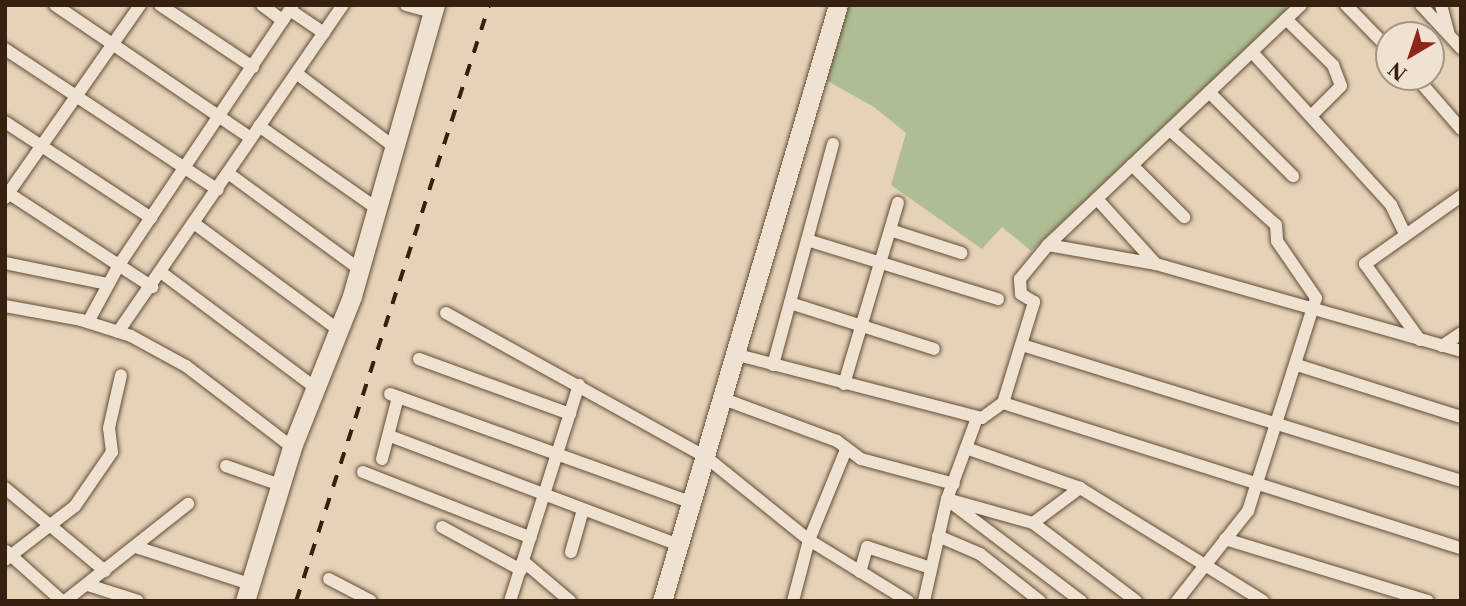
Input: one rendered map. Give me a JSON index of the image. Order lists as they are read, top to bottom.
{
  "north": "bottom left"
}
